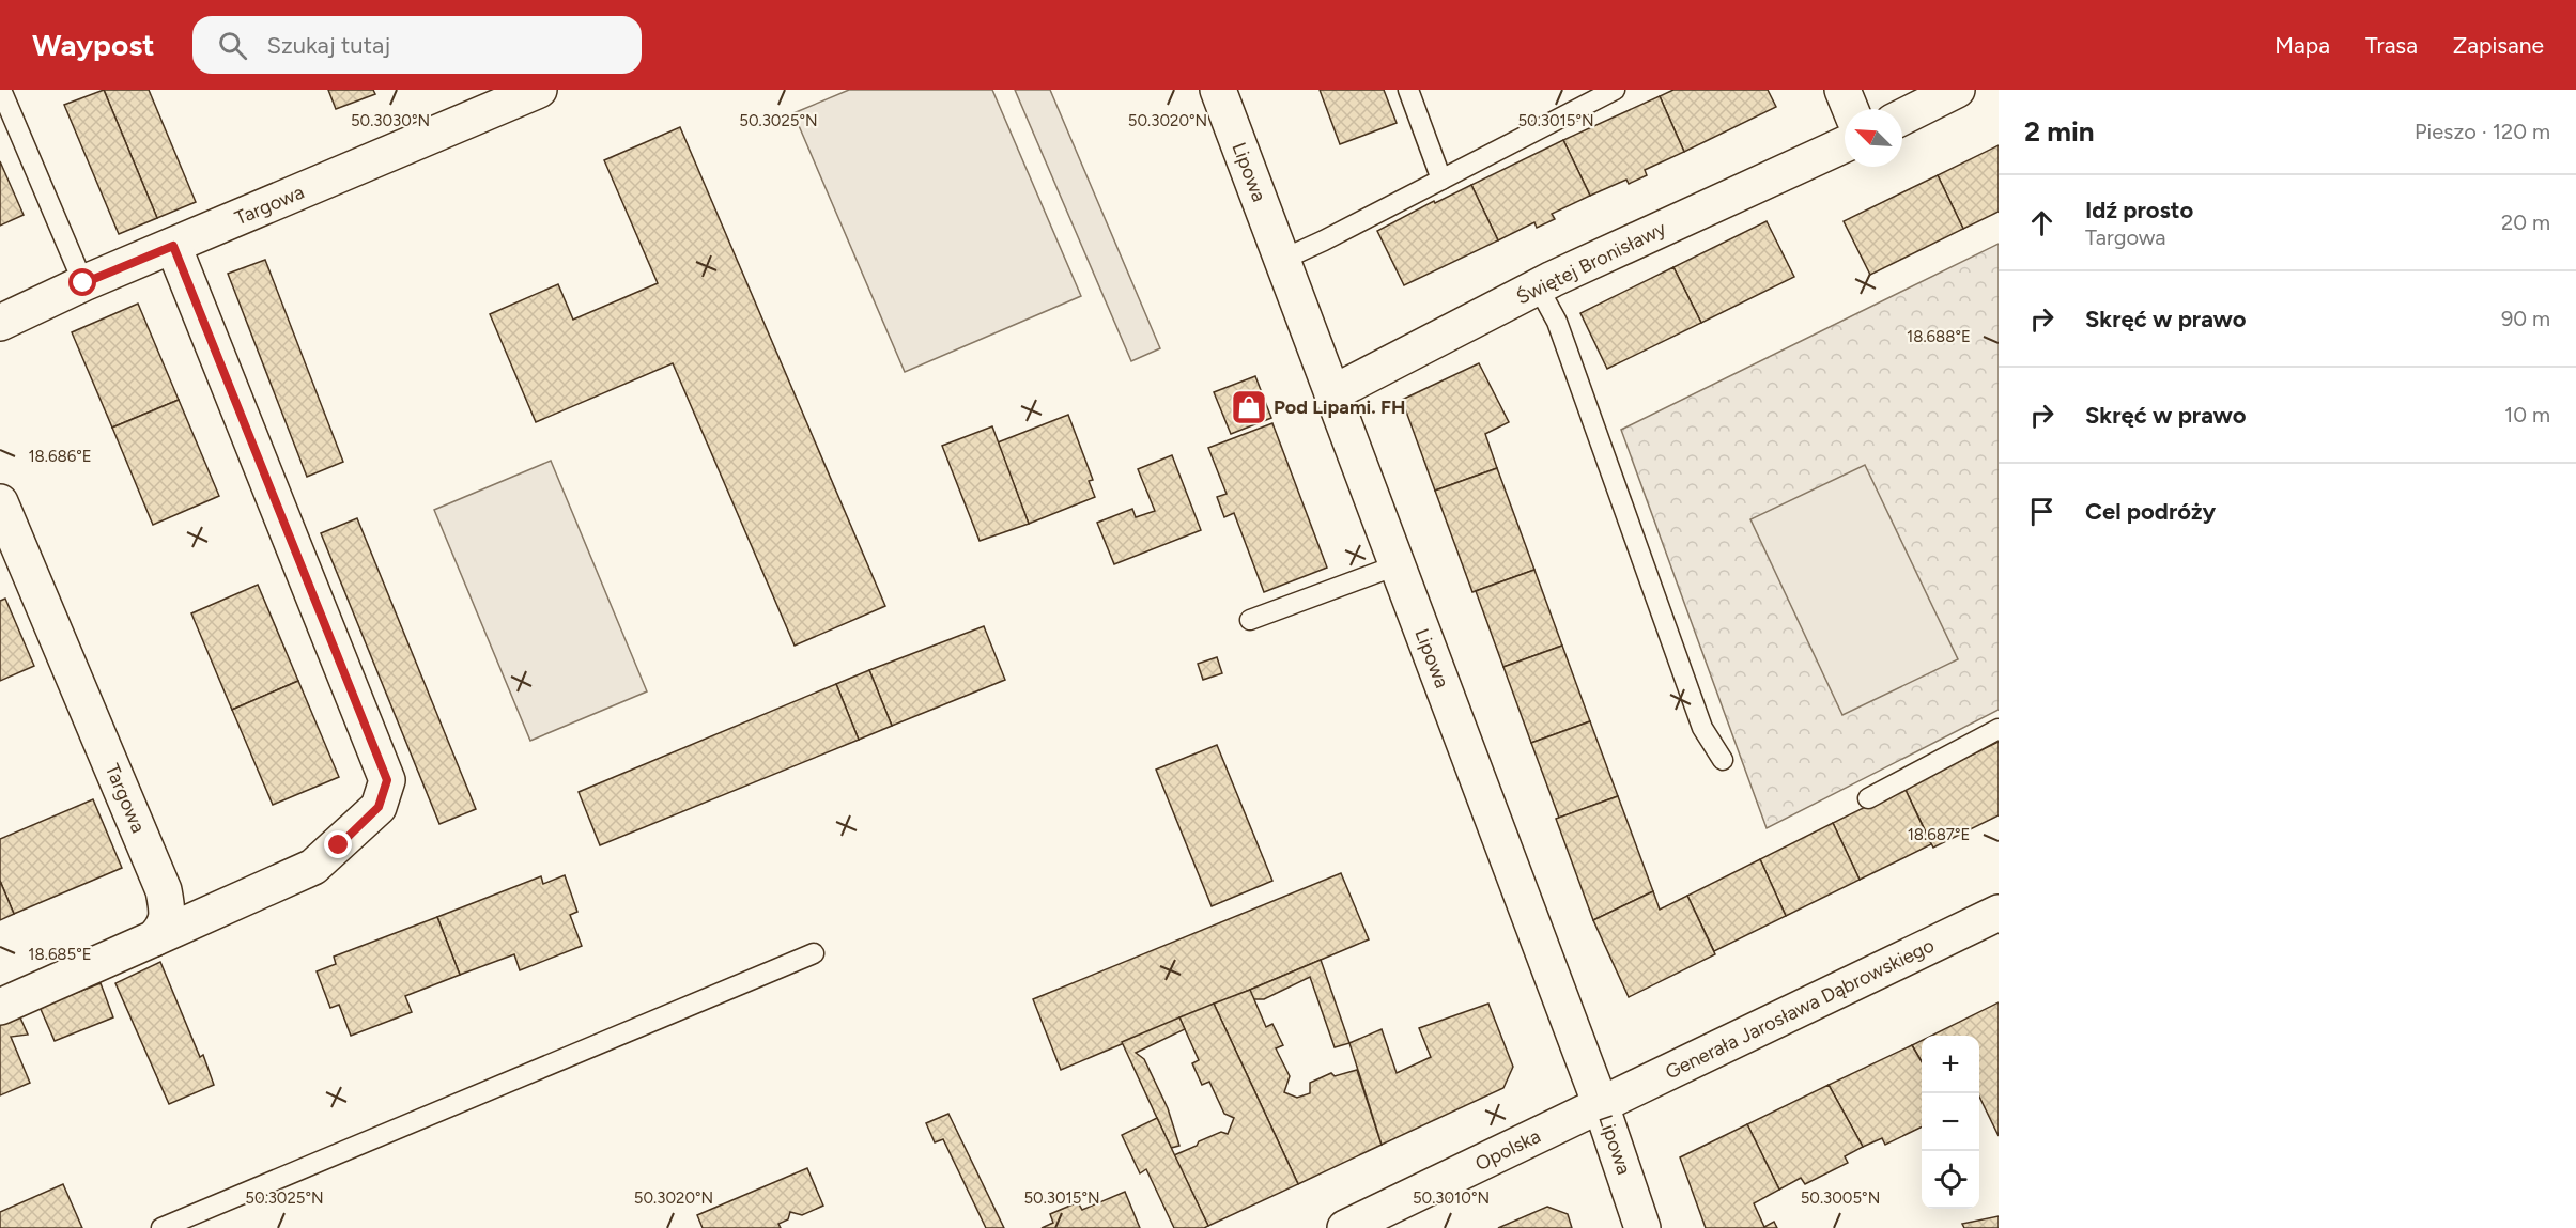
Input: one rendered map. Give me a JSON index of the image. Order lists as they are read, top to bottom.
{
  "streets": {
    "street": [
      "Lipowa",
      "Targowa",
      "Świętej Bronisławy",
      "Generała Jarosława Dąbrowskiego",
      "Opolska"
    ]
  },
  "crossings": [
    ["Lipowa", "Świętej Bronisławy"],
    ["Lipowa", "Generała Jarosława Dąbrowskiego"],
    ["Lipowa", "Opolska"],
    ["Generała Jarosława Dąbrowskiego", "Opolska"]
  ],
  "places": {
    "shop": ["Pod Lipami. FH"]
  },
  "north": "top left",
  "page": {
    "header": "Waypost",
    "search": "Szukaj tutaj",
    "nav": ["Mapa", "Trasa", "Zapisane"],
    "heading": ["2 min", "Pieszo · 120 m"],
    "list": [
      ["Idź prosto", "Targowa", "20 m"],
      ["Skręć w prawo", "90 m"],
      ["Skręć w prawo", "10 m"],
      "Cel podróży"
    ],
    "map_buttons": ["+", "−"]
  },
  "coordinates": [
    "50.3030°N",
    "50.3015°N",
    "50.3025°N",
    "50.3020°N",
    "18.688°E",
    "18.686°E",
    "18.687°E",
    "18.685°E",
    "50.3010°N",
    "50.3005°N"
  ]
}
